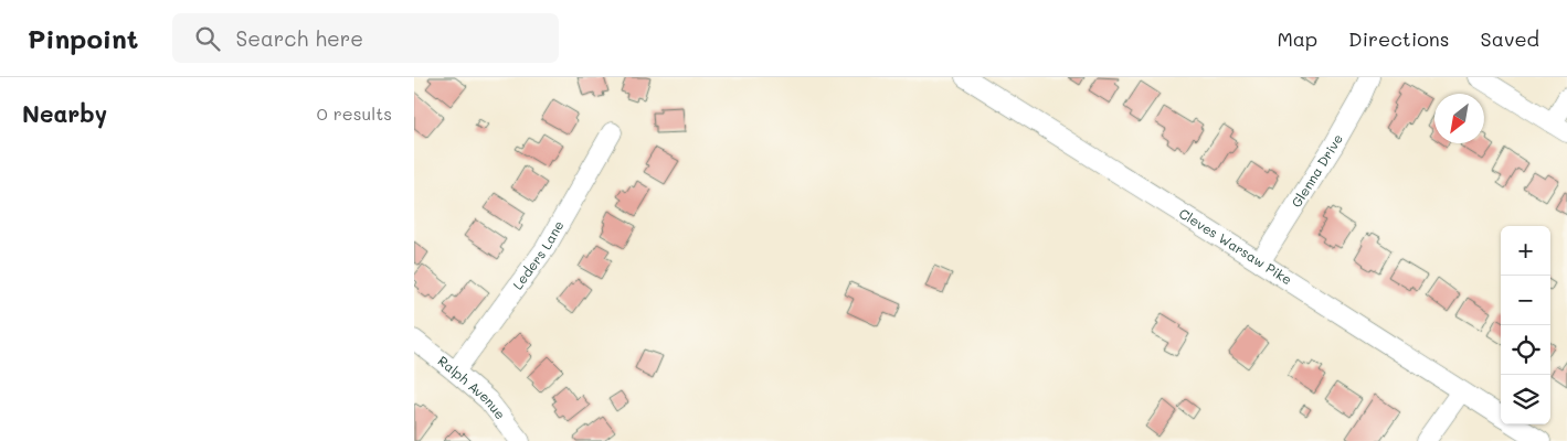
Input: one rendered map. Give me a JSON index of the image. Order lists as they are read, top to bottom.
{
  "streets": {
    "street": [
      "Glenna Drive",
      "Cleves Warsaw Pike",
      "Leders Lane",
      "Ralph Avenue"
    ]
  },
  "crossings": [
    ["Glenna Drive", "Cleves Warsaw Pike"],
    ["Leders Lane", "Ralph Avenue"]
  ],
  "north": "bottom left",
  "page": {
    "header": "Pinpoint",
    "search": "Search here",
    "nav": ["Map", "Directions", "Saved"],
    "heading": ["Nearby", "0 results"],
    "map_buttons": ["+", "−"]
  }
}
